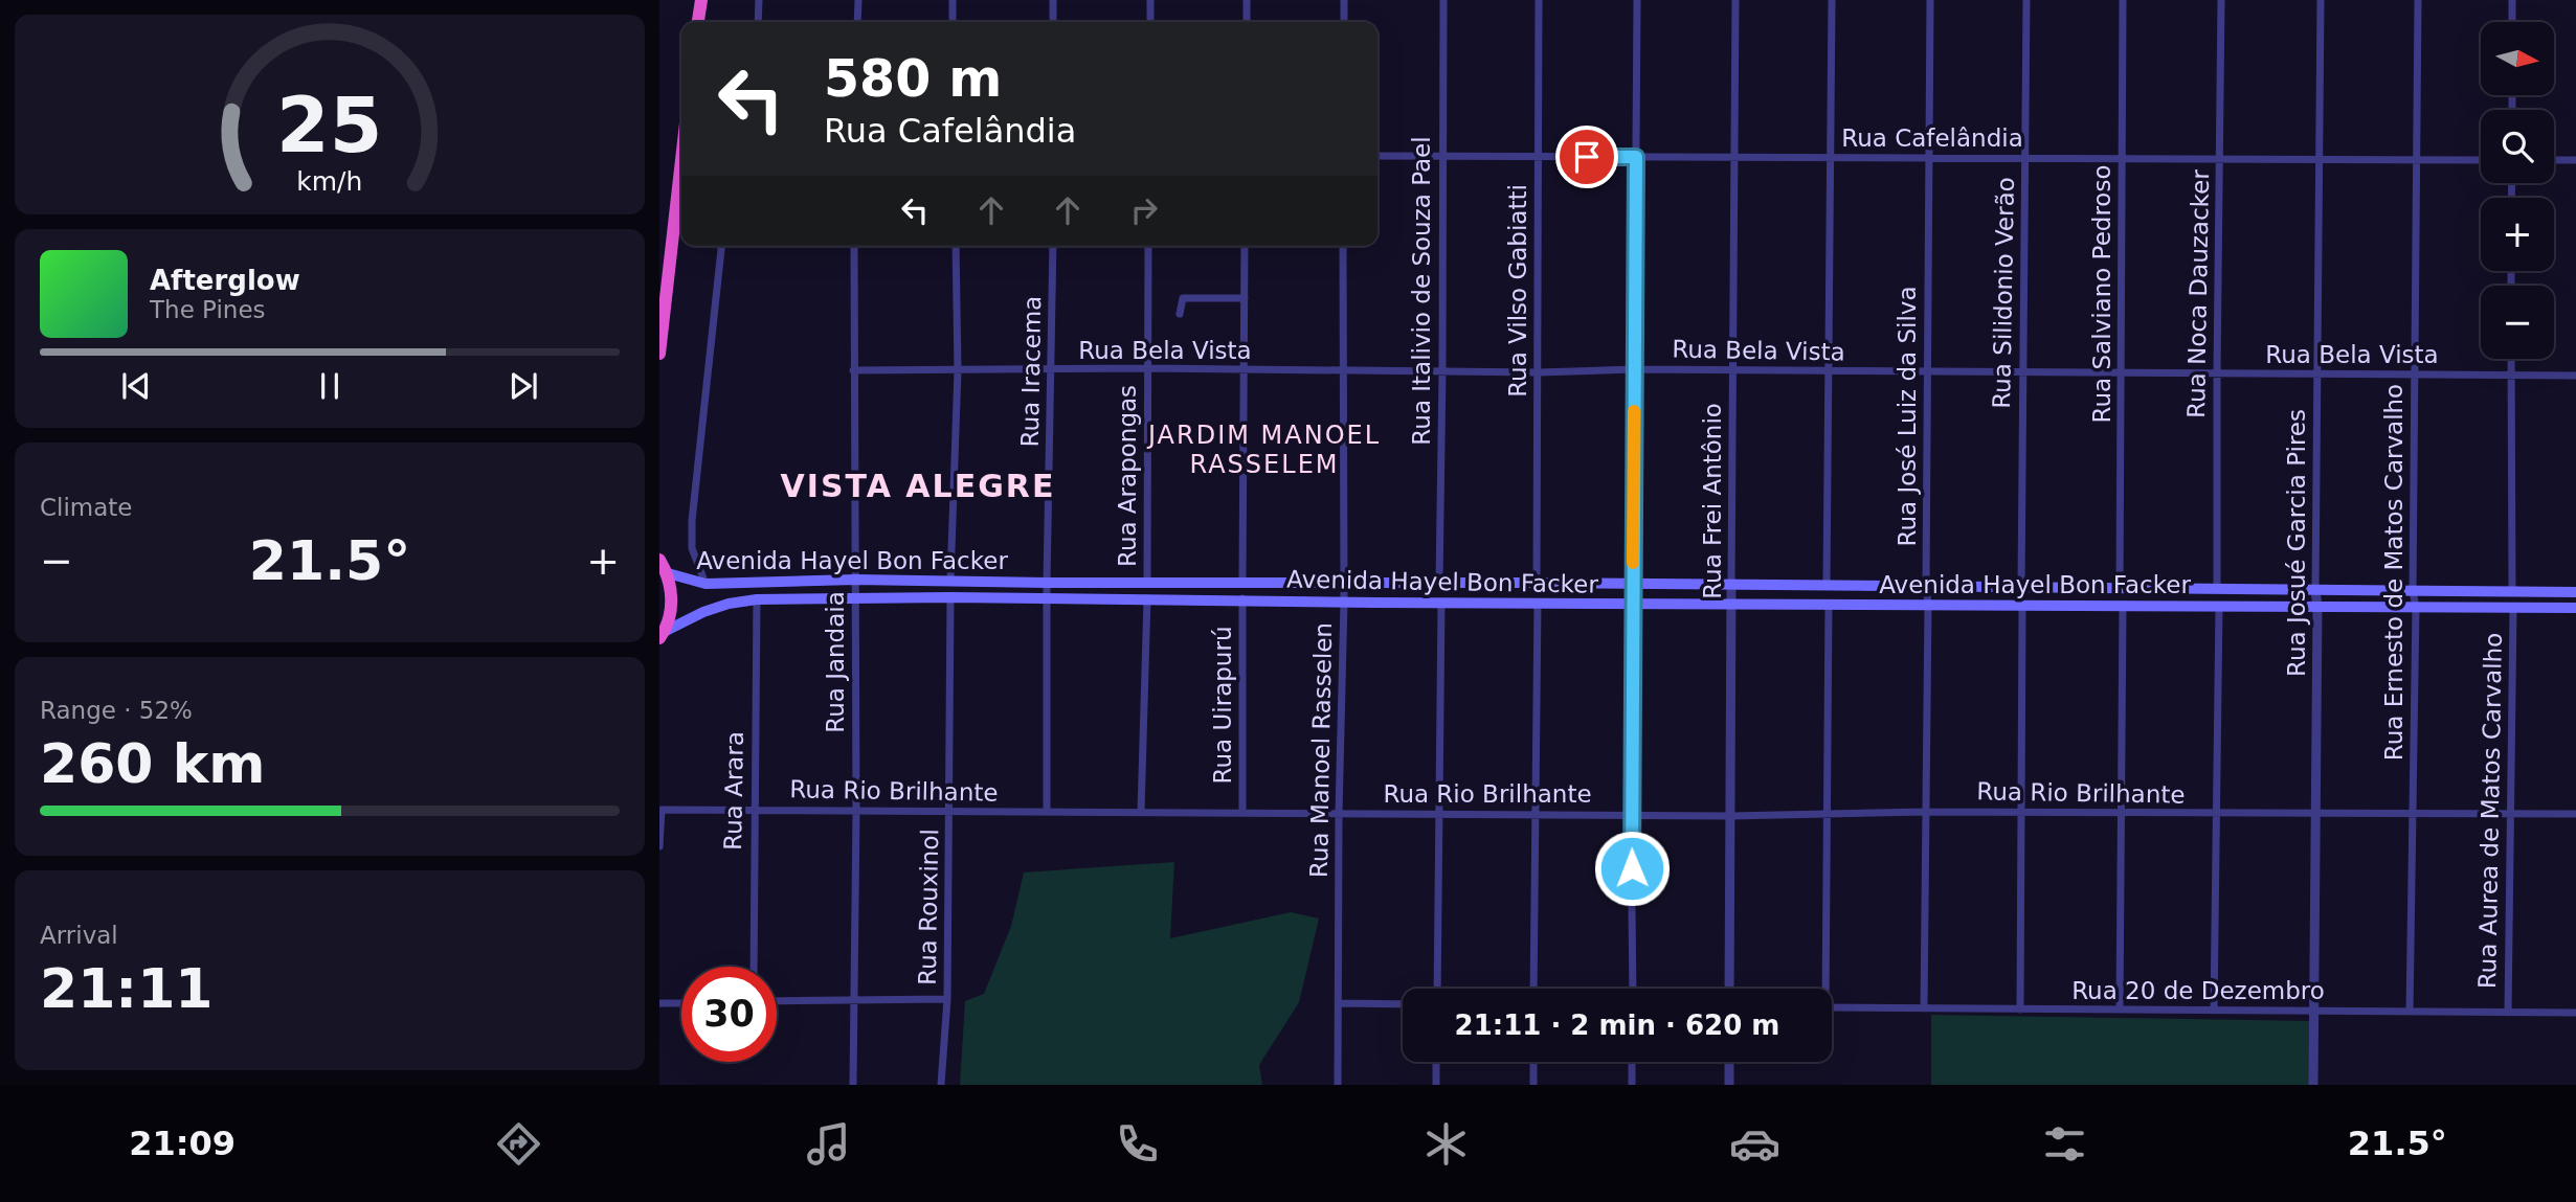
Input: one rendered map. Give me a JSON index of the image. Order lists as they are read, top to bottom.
{
  "streets": {
    "main road": ["Avenida Hayel Bon Facker"],
    "street": [
      "Rua Cafelândia",
      "Rua Italivio de Souza Pael",
      "Rua Vilso Gabiatti",
      "Rua Silidonio Verão",
      "Rua Salviano Pedroso",
      "Rua Noca Dauzacker",
      "Rua Bela Vista",
      "Rua Iracema",
      "Rua José Luiz da Silva",
      "Rua Arapongas",
      "Rua Frei Antônio",
      "Rua Josué Garcia Pires",
      "Rua Ernesto de Matos Carvalho",
      "Rua Jandaia",
      "Rua Uirapurú",
      "Rua Manoel Rasselen",
      "Rua Arara",
      "Rua Rio Brilhante",
      "Rua Aurea de Matos Carvalho",
      "Rua Rouxinol",
      "Rua 20 de Dezembro"
    ]
  },
  "crossings": [
    ["Rua Cafelândia", "Rua Italivio de Souza Pael"],
    ["Rua Cafelândia", "Rua Vilso Gabiatti"],
    ["Rua Cafelândia", "Rua Silidonio Verão"],
    ["Rua Cafelândia", "Rua Salviano Pedroso"],
    ["Rua Cafelândia", "Rua Noca Dauzacker"],
    ["Rua Cafelândia", "Rua José Luiz da Silva"],
    ["Rua Cafelândia", "Rua Frei Antônio"],
    ["Rua Cafelândia", "Rua Josué Garcia Pires"],
    ["Rua Cafelândia", "Rua Ernesto de Matos Carvalho"],
    ["Rua Italivio de Souza Pael", "Rua Bela Vista"],
    ["Rua Italivio de Souza Pael", "Avenida Hayel Bon Facker"],
    ["Rua Vilso Gabiatti", "Rua Bela Vista"],
    ["Rua Vilso Gabiatti", "Avenida Hayel Bon Facker"],
    ["Rua Silidonio Verão", "Rua Bela Vista"],
    ["Rua Silidonio Verão", "Avenida Hayel Bon Facker"],
    ["Rua Salviano Pedroso", "Rua Bela Vista"],
    ["Rua Salviano Pedroso", "Avenida Hayel Bon Facker"],
    ["Rua Noca Dauzacker", "Rua Bela Vista"],
    ["Rua Noca Dauzacker", "Avenida Hayel Bon Facker"],
    ["Rua Bela Vista", "Rua Iracema"],
    ["Rua Bela Vista", "Rua José Luiz da Silva"],
    ["Rua Bela Vista", "Rua Arapongas"],
    ["Rua Bela Vista", "Rua Frei Antônio"],
    ["Rua Bela Vista", "Rua Josué Garcia Pires"],
    ["Rua Bela Vista", "Rua Ernesto de Matos Carvalho"],
    ["Rua Bela Vista", "Rua Jandaia"],
    ["Rua Bela Vista", "Rua Manoel Rasselen"],
    ["Rua Iracema", "Avenida Hayel Bon Facker"],
    ["Rua Iracema", "Rua Rio Brilhante"],
    ["Rua José Luiz da Silva", "Avenida Hayel Bon Facker"],
    ["Rua José Luiz da Silva", "Rua Rio Brilhante"],
    ["Rua José Luiz da Silva", "Rua 20 de Dezembro"],
    ["Rua Arapongas", "Avenida Hayel Bon Facker"],
    ["Rua Arapongas", "Rua Rio Brilhante"],
    ["Rua Frei Antônio", "Avenida Hayel Bon Facker"],
    ["Rua Frei Antônio", "Rua Rio Brilhante"],
    ["Rua Josué Garcia Pires", "Avenida Hayel Bon Facker"],
    ["Rua Josué Garcia Pires", "Rua Rio Brilhante"],
    ["Rua Josué Garcia Pires", "Rua 20 de Dezembro"],
    ["Avenida Hayel Bon Facker", "Rua Ernesto de Matos Carvalho"],
    ["Avenida Hayel Bon Facker", "Rua Jandaia"],
    ["Avenida Hayel Bon Facker", "Rua Uirapurú"],
    ["Avenida Hayel Bon Facker", "Rua Manoel Rasselen"],
    ["Avenida Hayel Bon Facker", "Rua Arara"],
    ["Avenida Hayel Bon Facker", "Rua Aurea de Matos Carvalho"],
    ["Avenida Hayel Bon Facker", "Rua Rouxinol"],
    ["Rua Ernesto de Matos Carvalho", "Rua Rio Brilhante"],
    ["Rua Ernesto de Matos Carvalho", "Rua 20 de Dezembro"],
    ["Rua Jandaia", "Rua Rio Brilhante"],
    ["Rua Uirapurú", "Rua Rio Brilhante"],
    ["Rua Manoel Rasselen", "Rua Rio Brilhante"],
    ["Rua Arara", "Rua Rio Brilhante"],
    ["Rua Rio Brilhante", "Rua Aurea de Matos Carvalho"],
    ["Rua Rio Brilhante", "Rua Rouxinol"],
    ["Rua Aurea de Matos Carvalho", "Rua 20 de Dezembro"]
  ],
  "districts": ["JARDIM MANOEL RASSELEM", "VISTA ALEGRE"],
  "north": "right",
  "page": {
    "map_buttons": ["+", "−"],
    "turn": ["580 m", "Rua Cafelândia"],
    "song": ["Afterglow", "The Pines"],
    "tile": [
      "Climate",
      ["Range · 52%", "260 km"],
      ["Arrival", "21:11"]
    ],
    "heat": ["−", "21.5°", "+"],
    "limit": "30",
    "trip": "21:11 · 2 min · 620 m",
    "tabs": ["21:09", "21.5°"],
    "gauge": ["25", "km/h"]
  }
}
